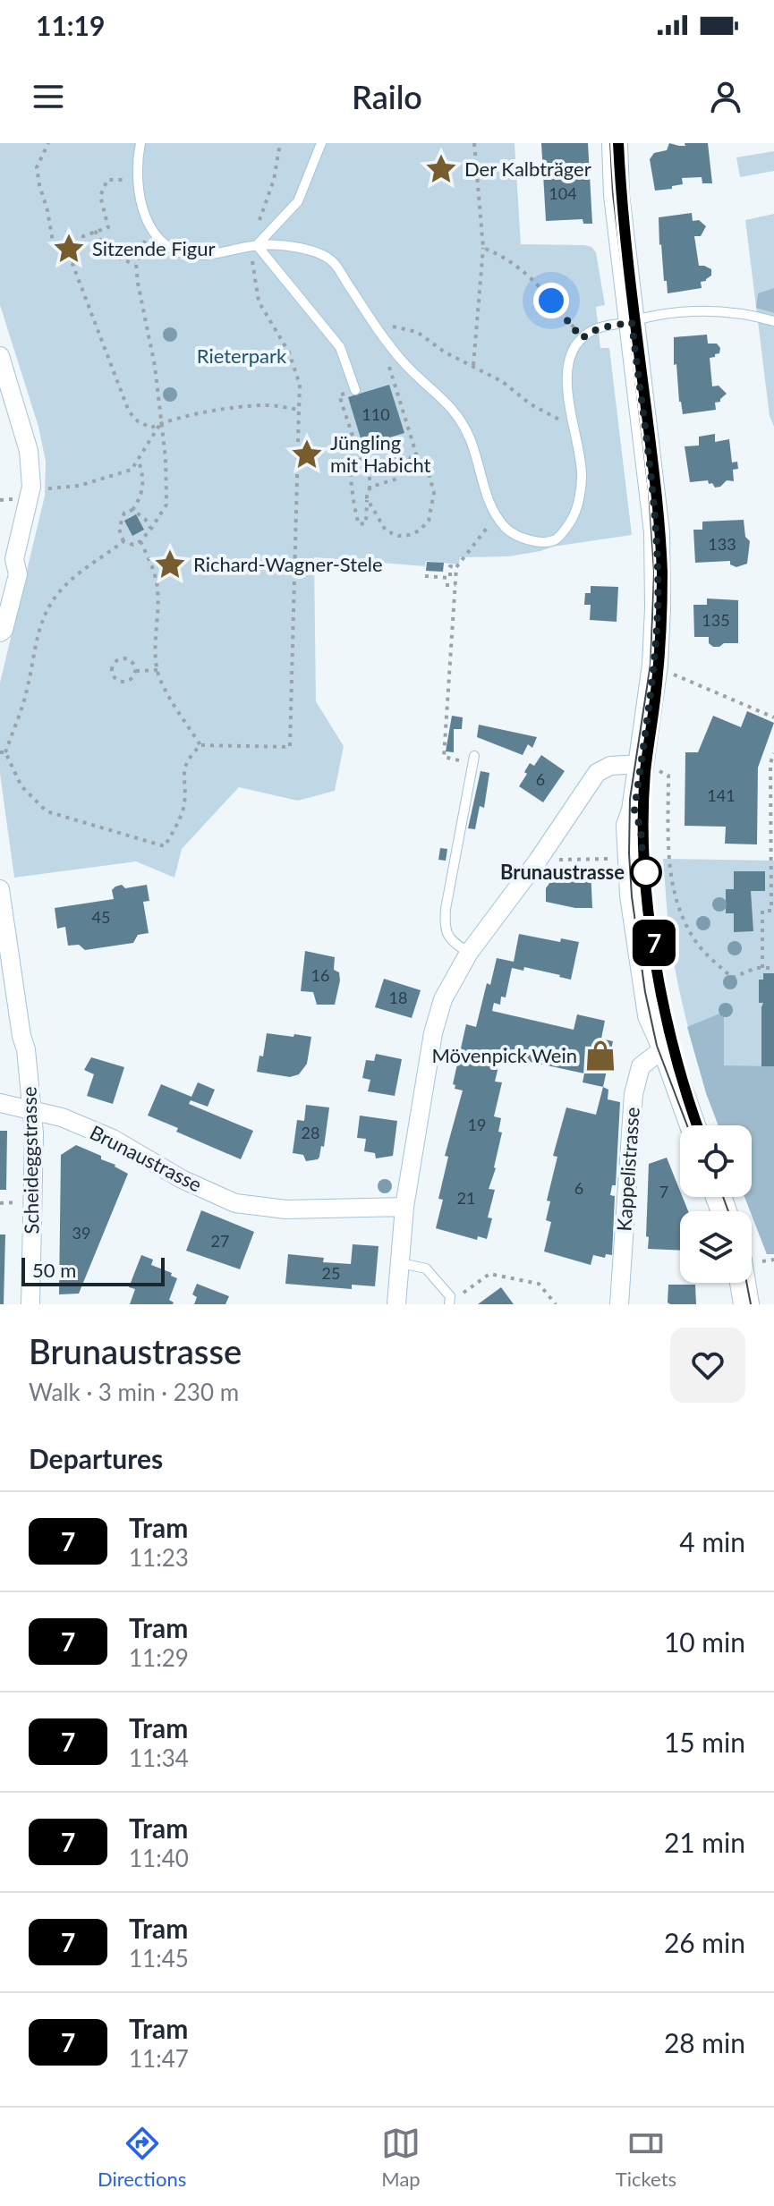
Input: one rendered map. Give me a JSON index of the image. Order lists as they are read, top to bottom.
{
  "streets": {
    "street": ["Brunaustrasse", "Scheideggstrasse", "Kappelistrasse"]
  },
  "crossings": [
    ["Brunaustrasse", "Scheideggstrasse"]
  ],
  "parks": ["Rieterpark"],
  "places": {
    "place": [
      "Der Kalbträger",
      "Sitzende Figur",
      "Jüngling mit Habicht",
      "Richard-Wagner-Stele"
    ],
    "other": ["Brunaustrasse"],
    "shop": ["Mövenpick Wein"]
  },
  "lines": ["tram line 7"],
  "house_numbers": [
    "104",
    "110",
    "133",
    "135",
    "6",
    "141",
    "45",
    "16",
    "18",
    "19",
    "28",
    "6",
    "7",
    "21",
    "39",
    "27",
    "25"
  ],
  "scale_bar": "50 m",
  "page": {
    "status": "11:19",
    "header": "Railo",
    "on_map": "7",
    "scale": "50 m",
    "heading": [
      ["Brunaustrasse", "Walk · 3 min · 230 m"],
      "Departures"
    ],
    "list": [
      {
        "mark": "7",
        "name": "Tram",
        "note": "11:23",
        "value": "4 min"
      },
      {
        "mark": "7",
        "name": "Tram",
        "note": "11:29",
        "value": "10 min"
      },
      {
        "mark": "7",
        "name": "Tram",
        "note": "11:34",
        "value": "15 min"
      },
      {
        "mark": "7",
        "name": "Tram",
        "note": "11:40",
        "value": "21 min"
      },
      {
        "mark": "7",
        "name": "Tram",
        "note": "11:45",
        "value": "26 min"
      },
      {
        "mark": "7",
        "name": "Tram",
        "note": "11:47",
        "value": "28 min"
      }
    ],
    "tabs": ["Directions", "Map", "Tickets"]
  }
}
